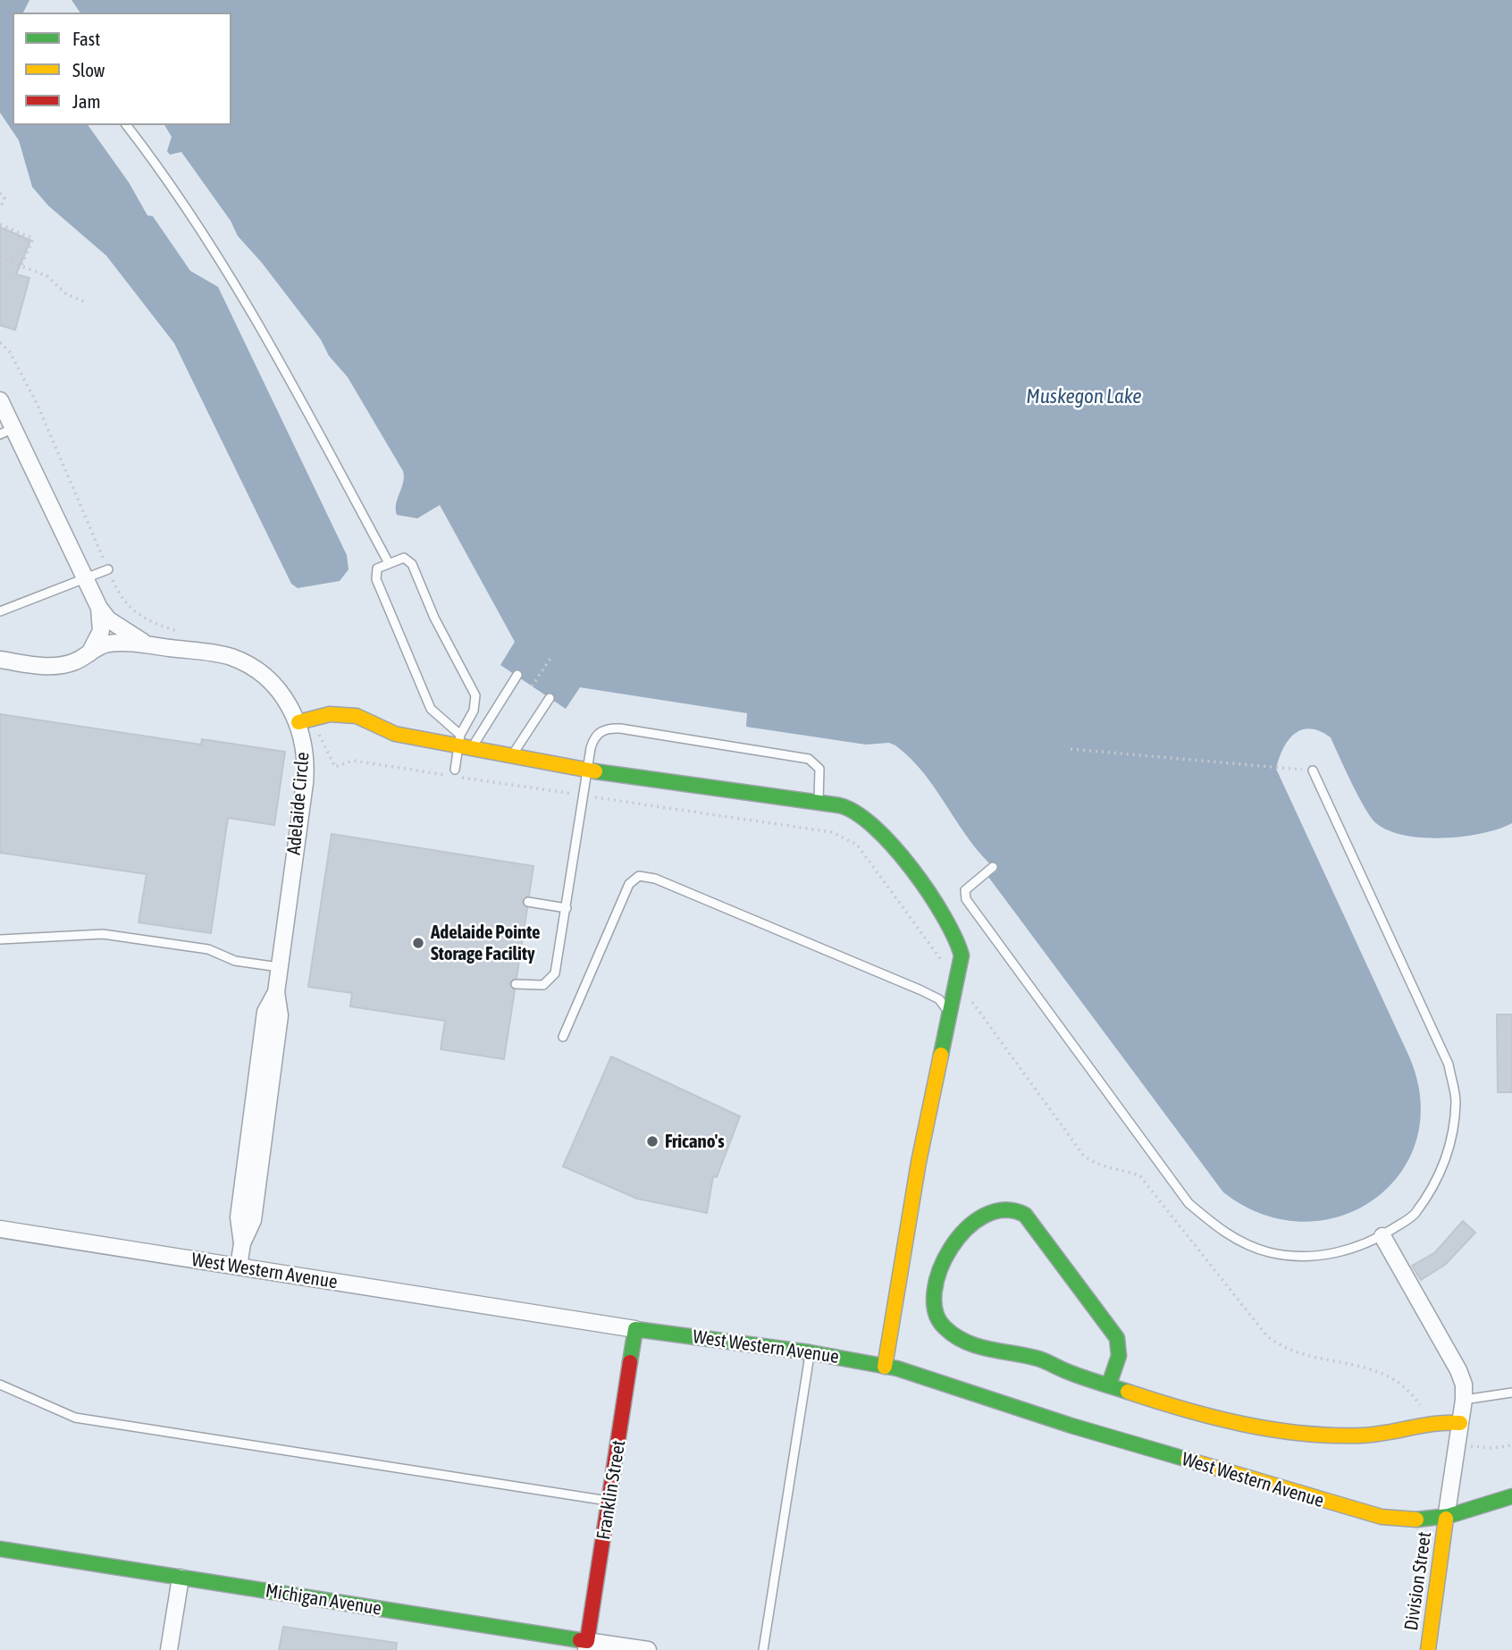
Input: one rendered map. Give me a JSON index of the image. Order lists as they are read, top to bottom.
{
  "streets": {
    "street": [
      "Adelaide Circle",
      "West Western Avenue",
      "Franklin Street",
      "Division Street",
      "Michigan Avenue"
    ]
  },
  "crossings": [
    ["Adelaide Circle", "West Western Avenue"],
    ["West Western Avenue", "Franklin Street"],
    ["West Western Avenue", "Division Street"],
    ["Franklin Street", "Michigan Avenue"]
  ],
  "water": ["Muskegon Lake"],
  "places": ["Adelaide Pointe Storage Facility", "Fricano's"],
  "legend": ["Fast", "Slow", "Jam"]
}
